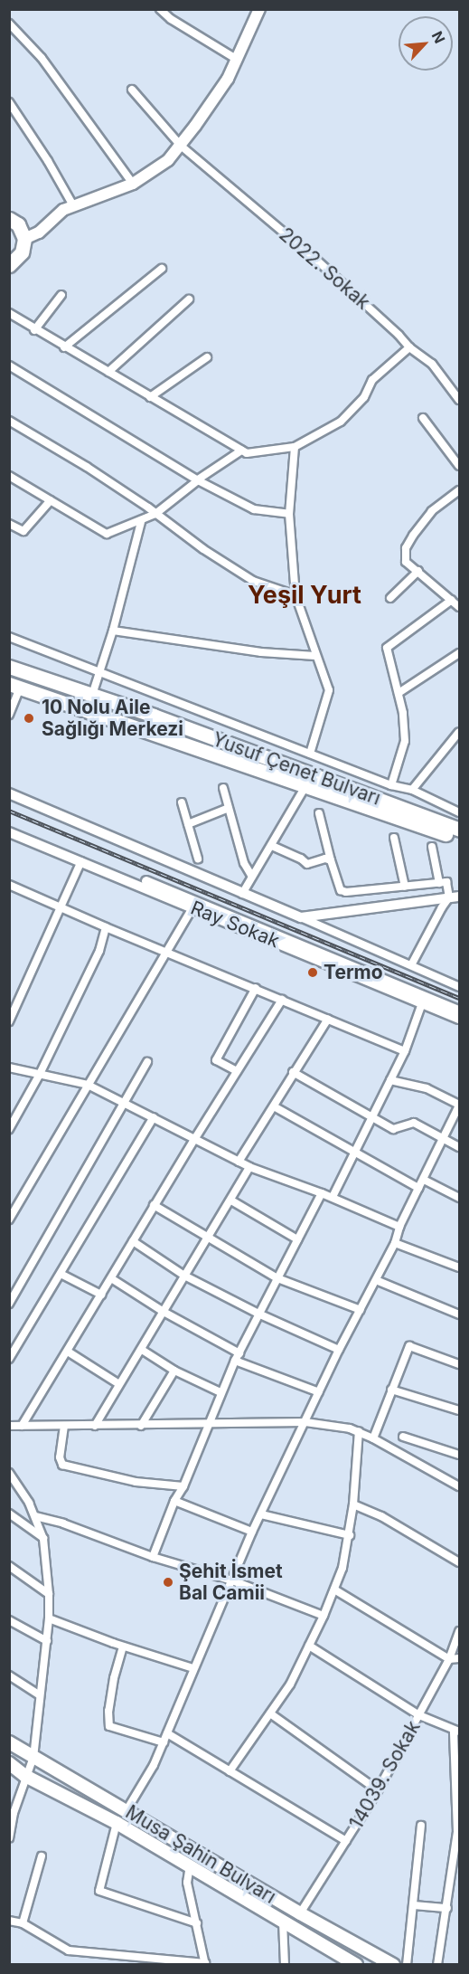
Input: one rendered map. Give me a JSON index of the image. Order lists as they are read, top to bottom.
{
  "streets": {
    "highway": ["Yusuf Çenet Bulvarı"],
    "main road": ["Musa Şahin Bulvarı"],
    "street": ["2022. Sokak", "Ray Sokak", "14039. Sokak"]
  },
  "crossings": [
    ["14039. Sokak", "Musa Şahin Bulvarı"]
  ],
  "districts": ["Yeşil Yurt"],
  "places": ["10 Nolu Aile Sağlığı Merkezi", "Termo", "Şehit İsmet Bal Camii"],
  "north": "top right"
}
